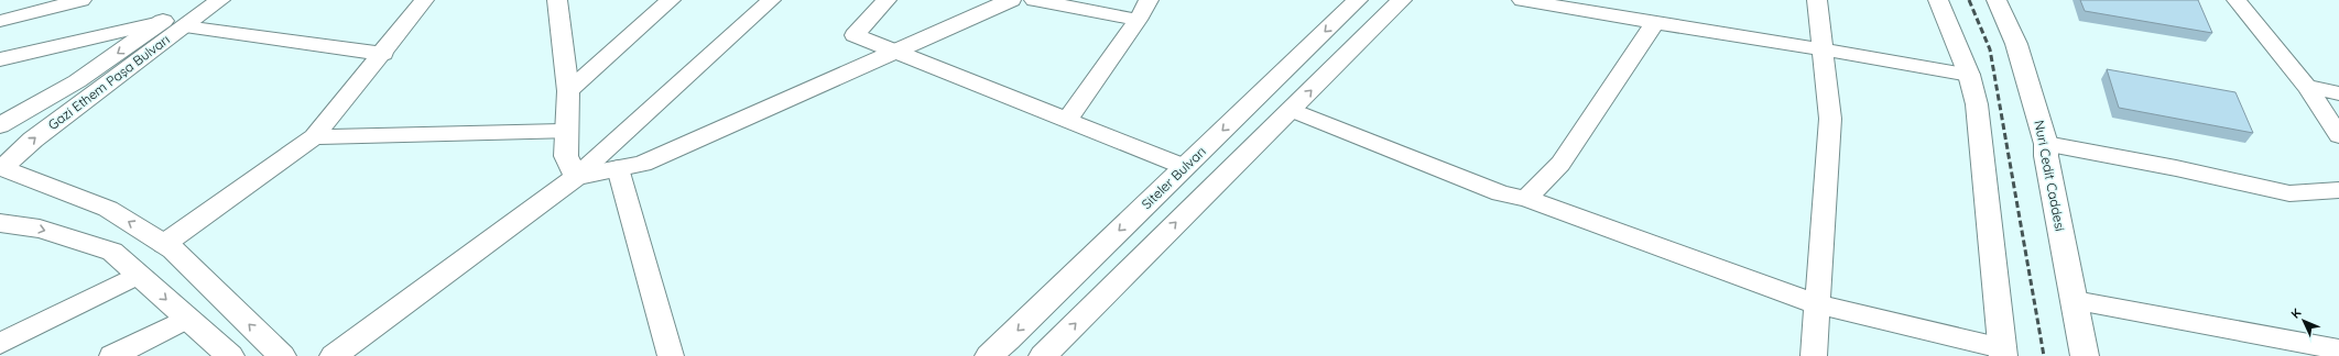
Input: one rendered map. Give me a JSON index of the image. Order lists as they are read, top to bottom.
{
  "streets": {
    "main road": ["Gazi Ethem Paşa Bulvarı", "Nuri Cedit Caddesi", "Siteler Bulvarı"]
  },
  "north": "top left"
}
